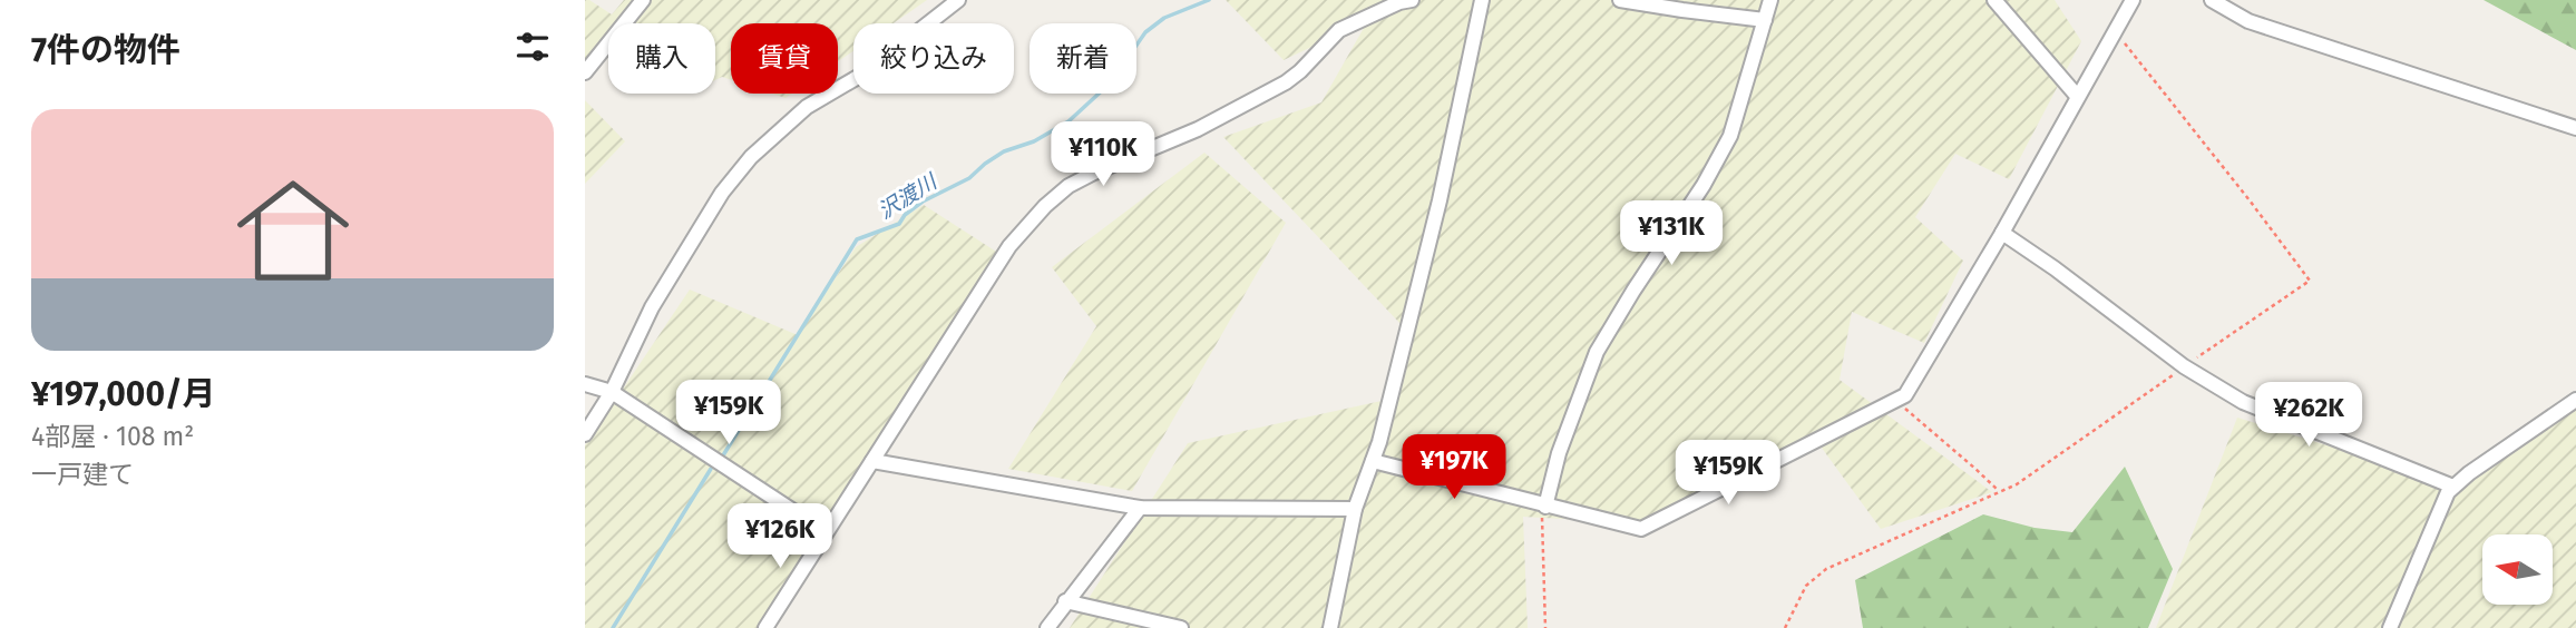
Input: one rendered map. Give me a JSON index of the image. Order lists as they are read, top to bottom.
{
  "water": ["沢渡川"],
  "north": "left",
  "page": {
    "heading": "7件の物件",
    "chip": [
      "購入",
      "賃貸",
      "絞り込み",
      "新着"
    ],
    "list": [
      {
        "name": "¥197,000/月",
        "note": "4部屋 · 108 m² · 一戸建て"
      }
    ],
    "price": [
      "¥110K",
      "¥131K",
      "¥159K",
      "¥262K",
      "¥197K",
      "¥159K",
      "¥126K"
    ]
  }
}
